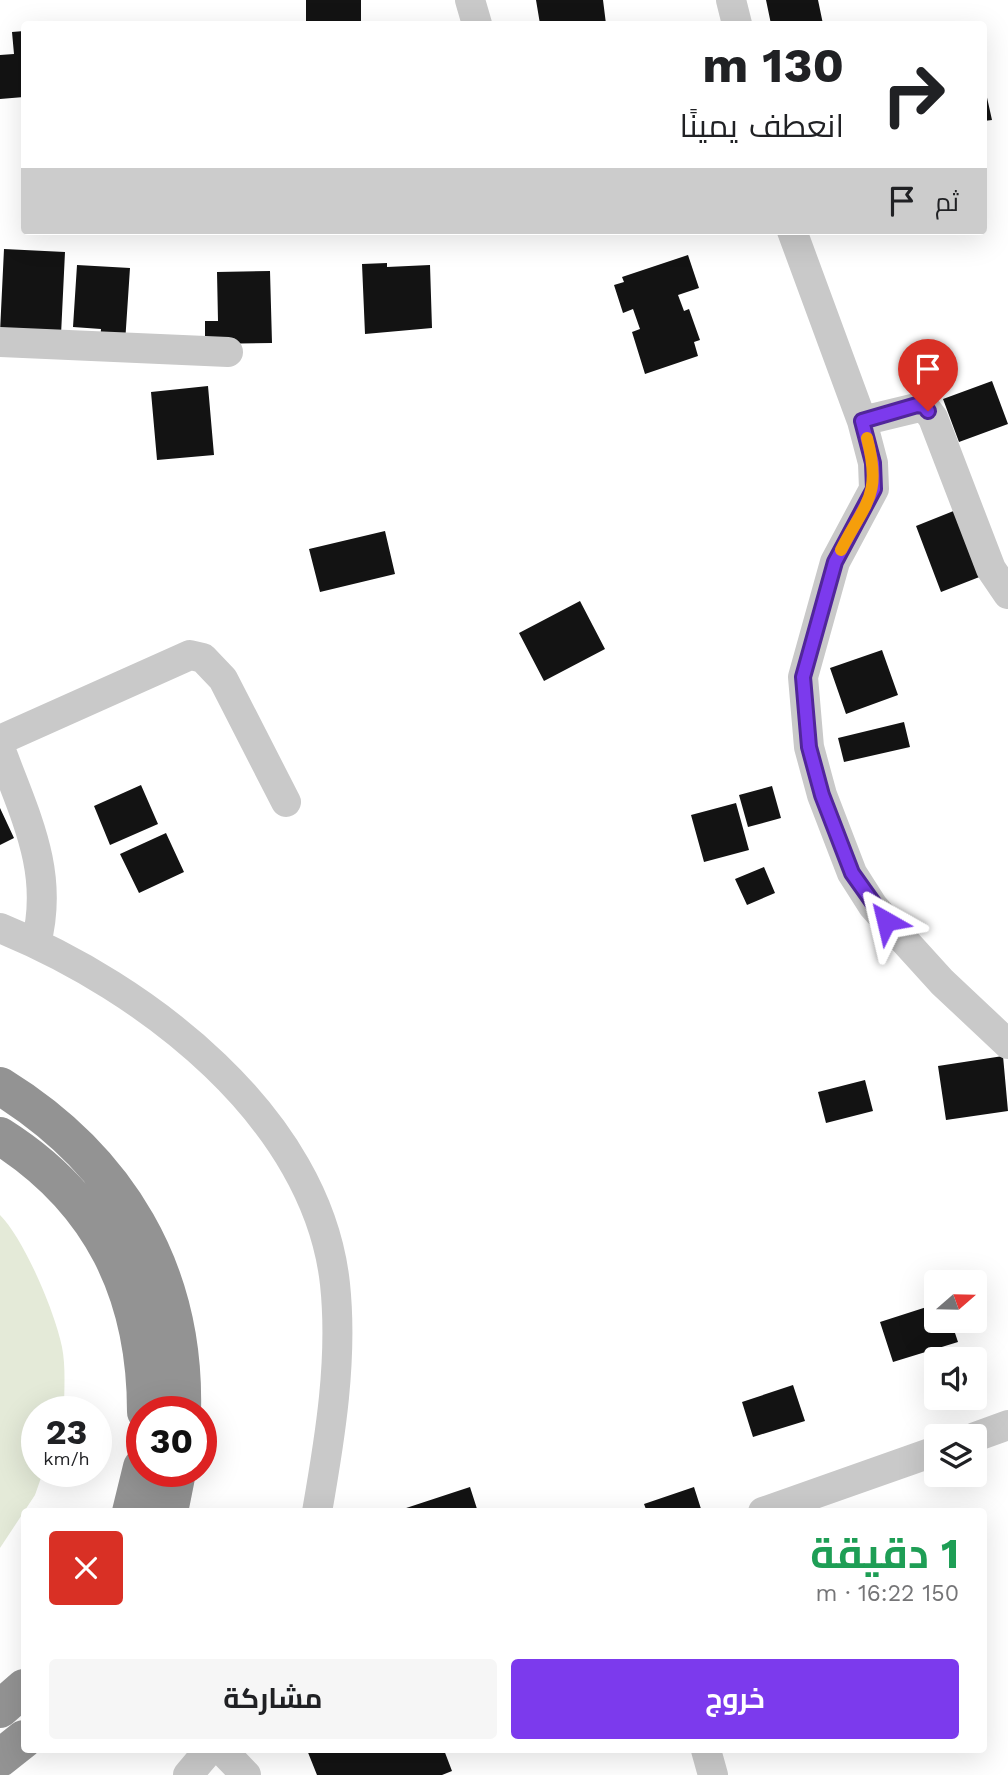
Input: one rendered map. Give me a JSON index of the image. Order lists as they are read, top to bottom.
{
  "north": "right",
  "page": {
    "turn": ["130 m", "انعطف يمينًا"],
    "then": "ثم",
    "speed": "23 km/h",
    "limit": "30",
    "heading": ["1 دقيقة", "150 m · 16:22"],
    "buttons": ["خروج", "مشاركة"]
  }
}
